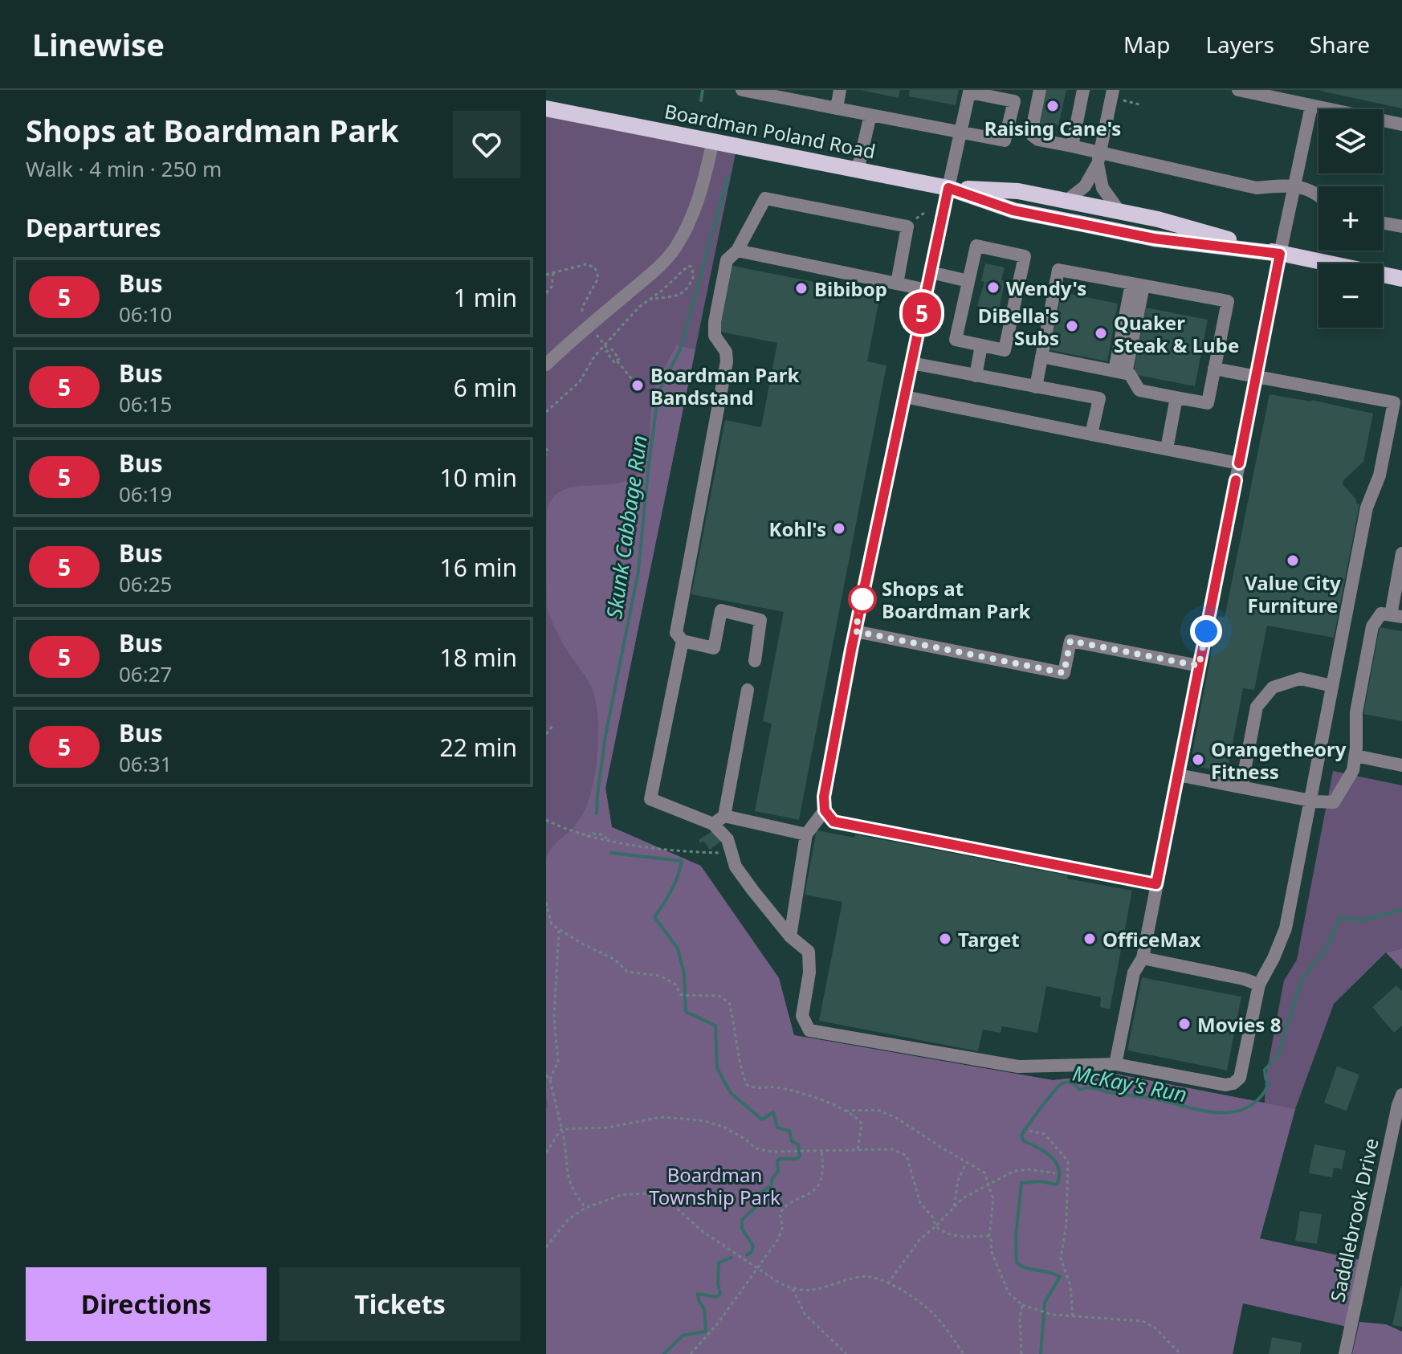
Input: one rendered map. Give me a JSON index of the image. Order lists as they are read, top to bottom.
{
  "streets": {
    "main road": ["Boardman Poland Road"],
    "street": ["Saddlebrook Drive"]
  },
  "water": ["Skunk Cabbage Run", "McKay's Run"],
  "parks": ["Boardman Township Park"],
  "places": [
    "Raising Cane's",
    "Wendy's",
    "Bibibop",
    "DiBella's Subs",
    "Quaker Steak & Lube",
    "Boardman Park Bandstand",
    "Kohl's",
    "Value City Furniture",
    "Shops at Boardman Park",
    "Orangetheory Fitness",
    "Target",
    "OfficeMax",
    "Movies 8"
  ],
  "lines": ["bus line 5"],
  "page": {
    "header": "Linewise",
    "nav": ["Map", "Layers", "Share"],
    "heading": [
      ["Shops at Boardman Park", "Walk · 4 min · 250 m"],
      "Departures"
    ],
    "on_map": "5",
    "map_buttons": ["+", "−"],
    "list": [
      {
        "mark": "5",
        "name": "Bus",
        "note": "06:10",
        "value": "1 min"
      },
      {
        "mark": "5",
        "name": "Bus",
        "note": "06:15",
        "value": "6 min"
      },
      {
        "mark": "5",
        "name": "Bus",
        "note": "06:19",
        "value": "10 min"
      },
      {
        "mark": "5",
        "name": "Bus",
        "note": "06:25",
        "value": "16 min"
      },
      {
        "mark": "5",
        "name": "Bus",
        "note": "06:27",
        "value": "18 min"
      },
      {
        "mark": "5",
        "name": "Bus",
        "note": "06:31",
        "value": "22 min"
      }
    ],
    "buttons": ["Directions", "Tickets"]
  }
}
